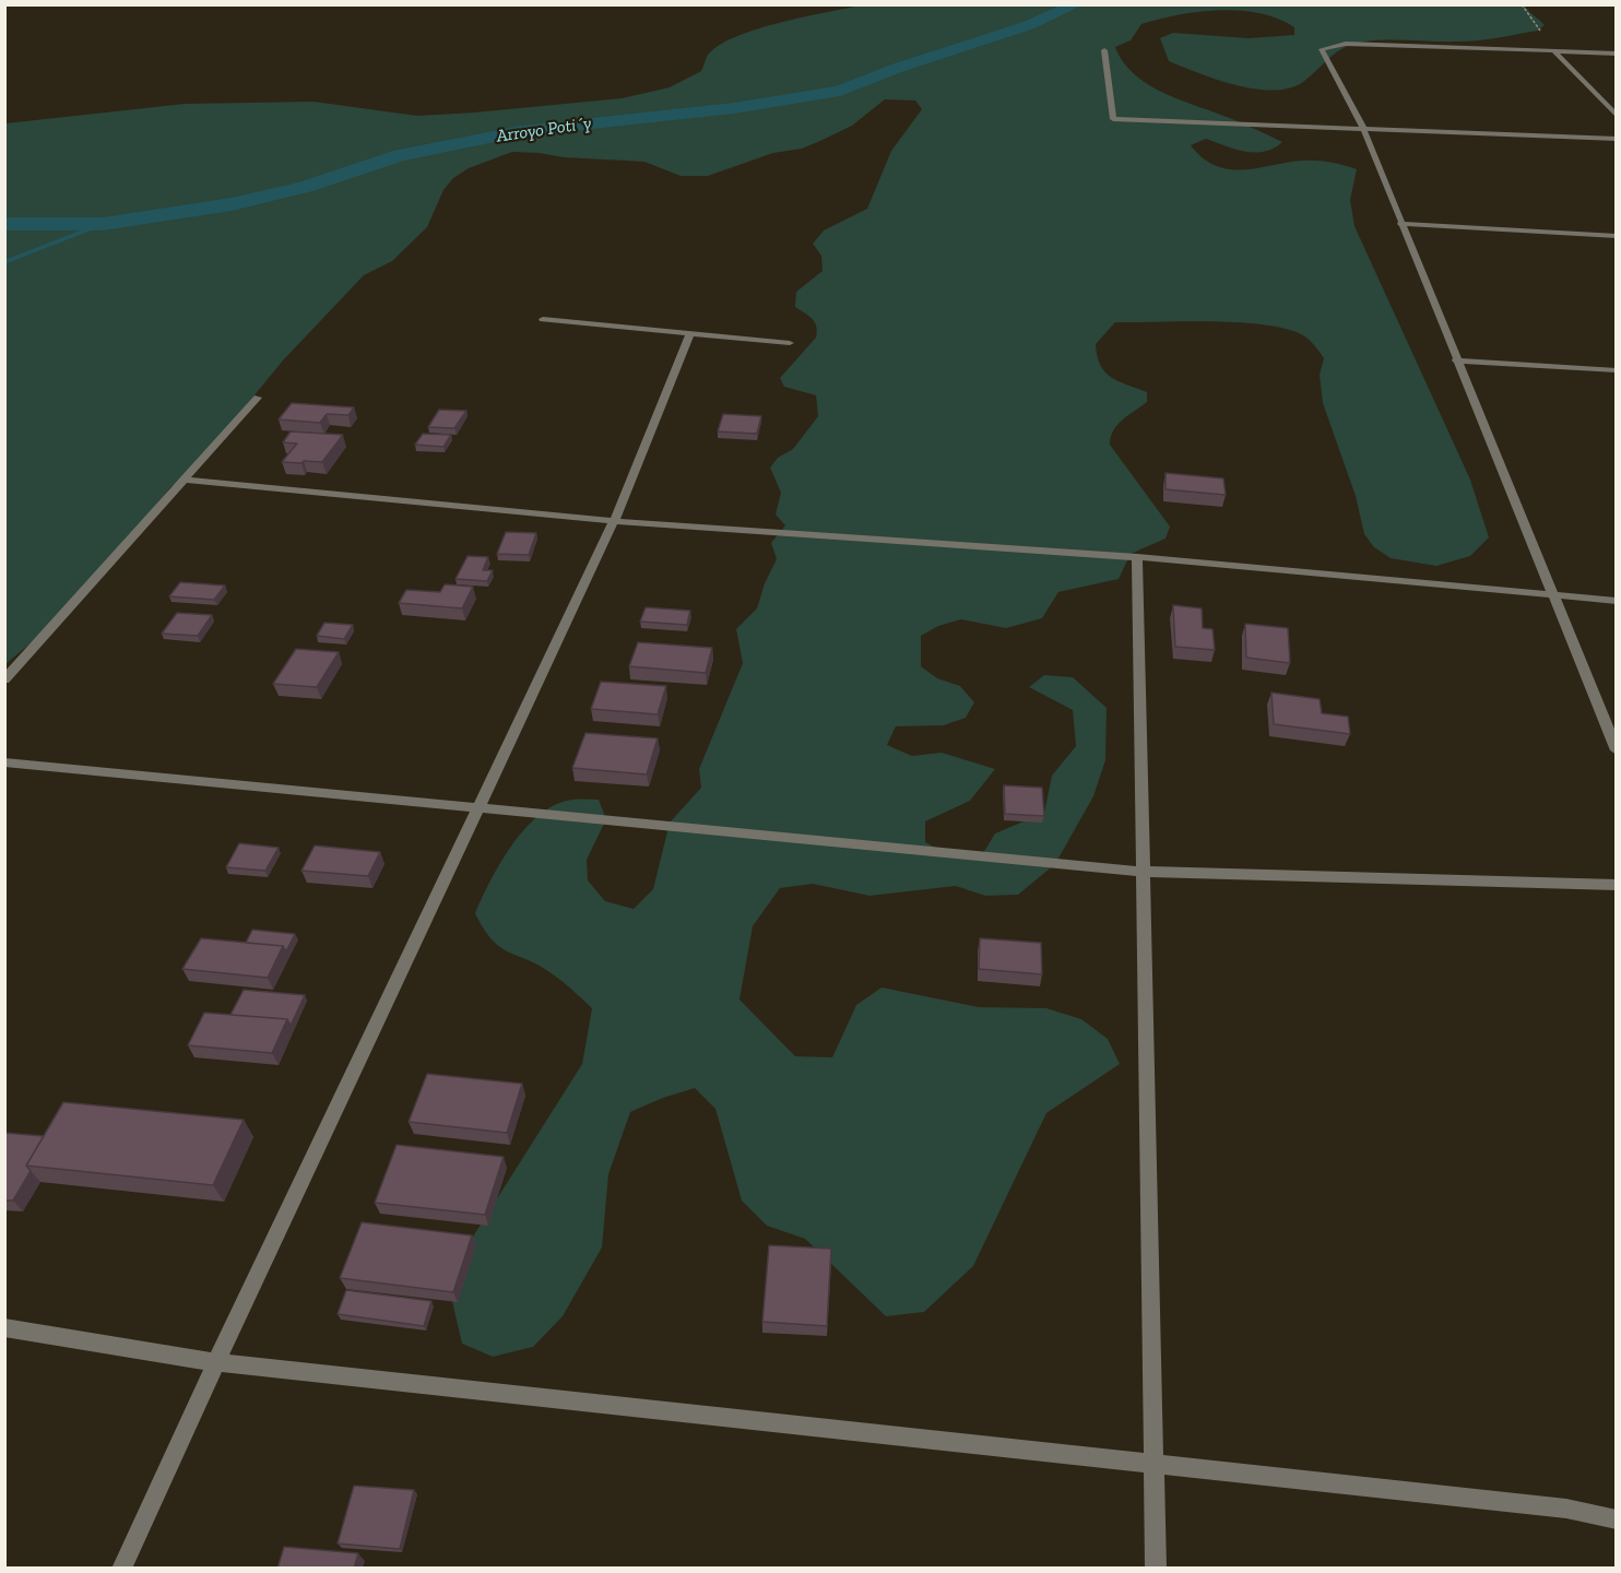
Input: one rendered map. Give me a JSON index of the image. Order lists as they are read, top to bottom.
{
  "water": ["Arroyo Poti´y"]
}
